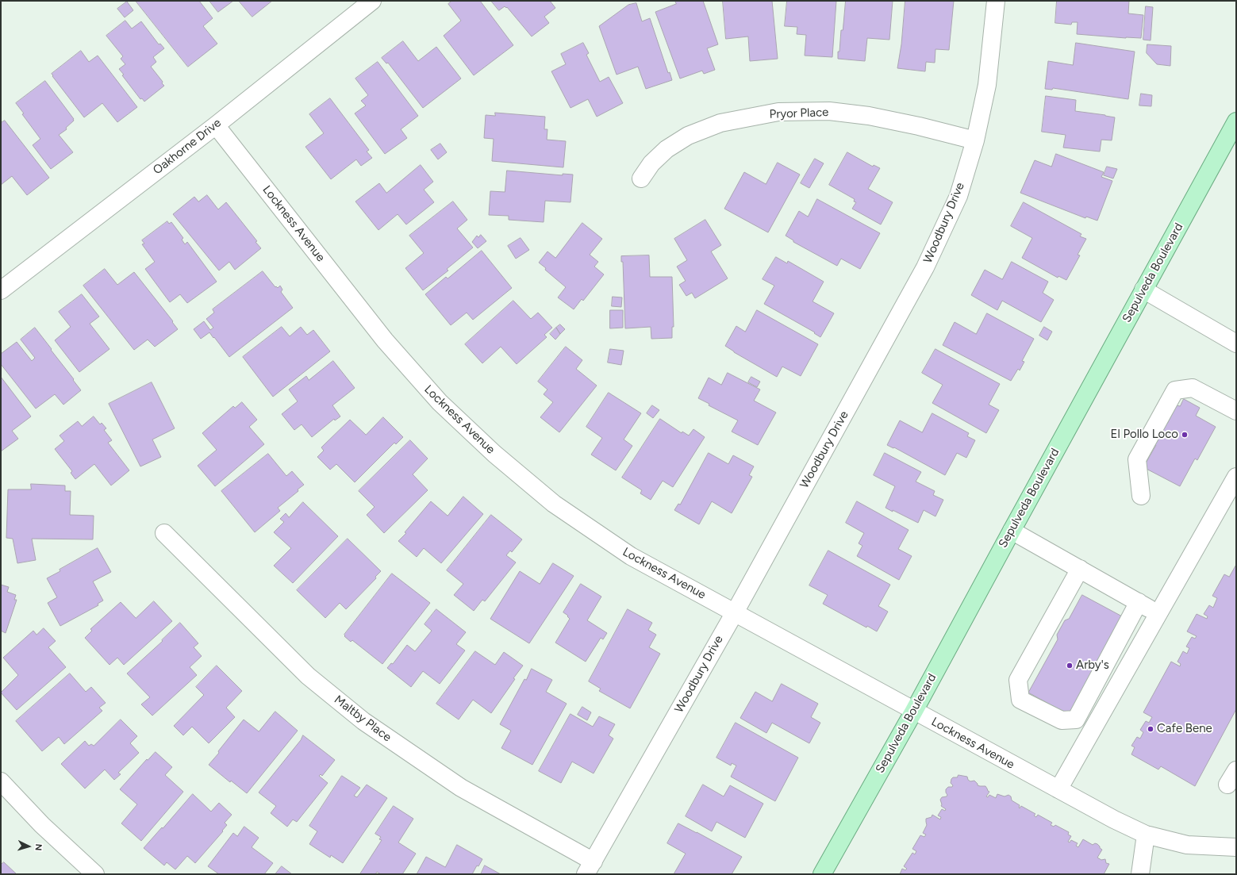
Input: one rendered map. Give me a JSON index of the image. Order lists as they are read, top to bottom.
{
  "streets": {
    "main road": ["Sepulveda Boulevard"],
    "street": [
      "Pryor Place",
      "Oakhorne Drive",
      "Woodbury Drive",
      "Lockness Avenue",
      "Maltby Place"
    ]
  },
  "crossings": [
    ["Pryor Place", "Woodbury Drive"],
    ["Oakhorne Drive", "Lockness Avenue"],
    ["Woodbury Drive", "Lockness Avenue"],
    ["Woodbury Drive", "Maltby Place"],
    ["Lockness Avenue", "Sepulveda Boulevard"]
  ],
  "places": ["El Pollo Loco", "Arby's", "Cafe Bene"],
  "north": "right"
}
